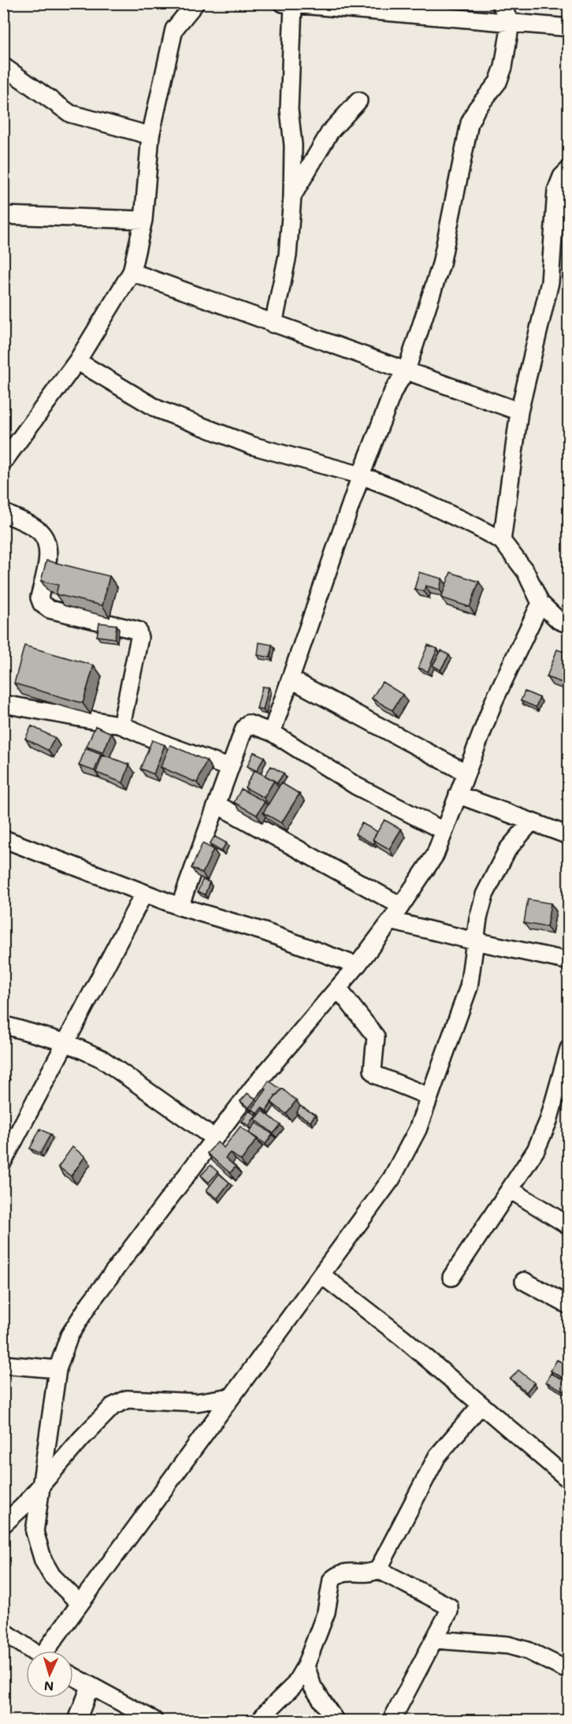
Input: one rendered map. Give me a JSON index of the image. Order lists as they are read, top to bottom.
{
  "north": "bottom"
}
